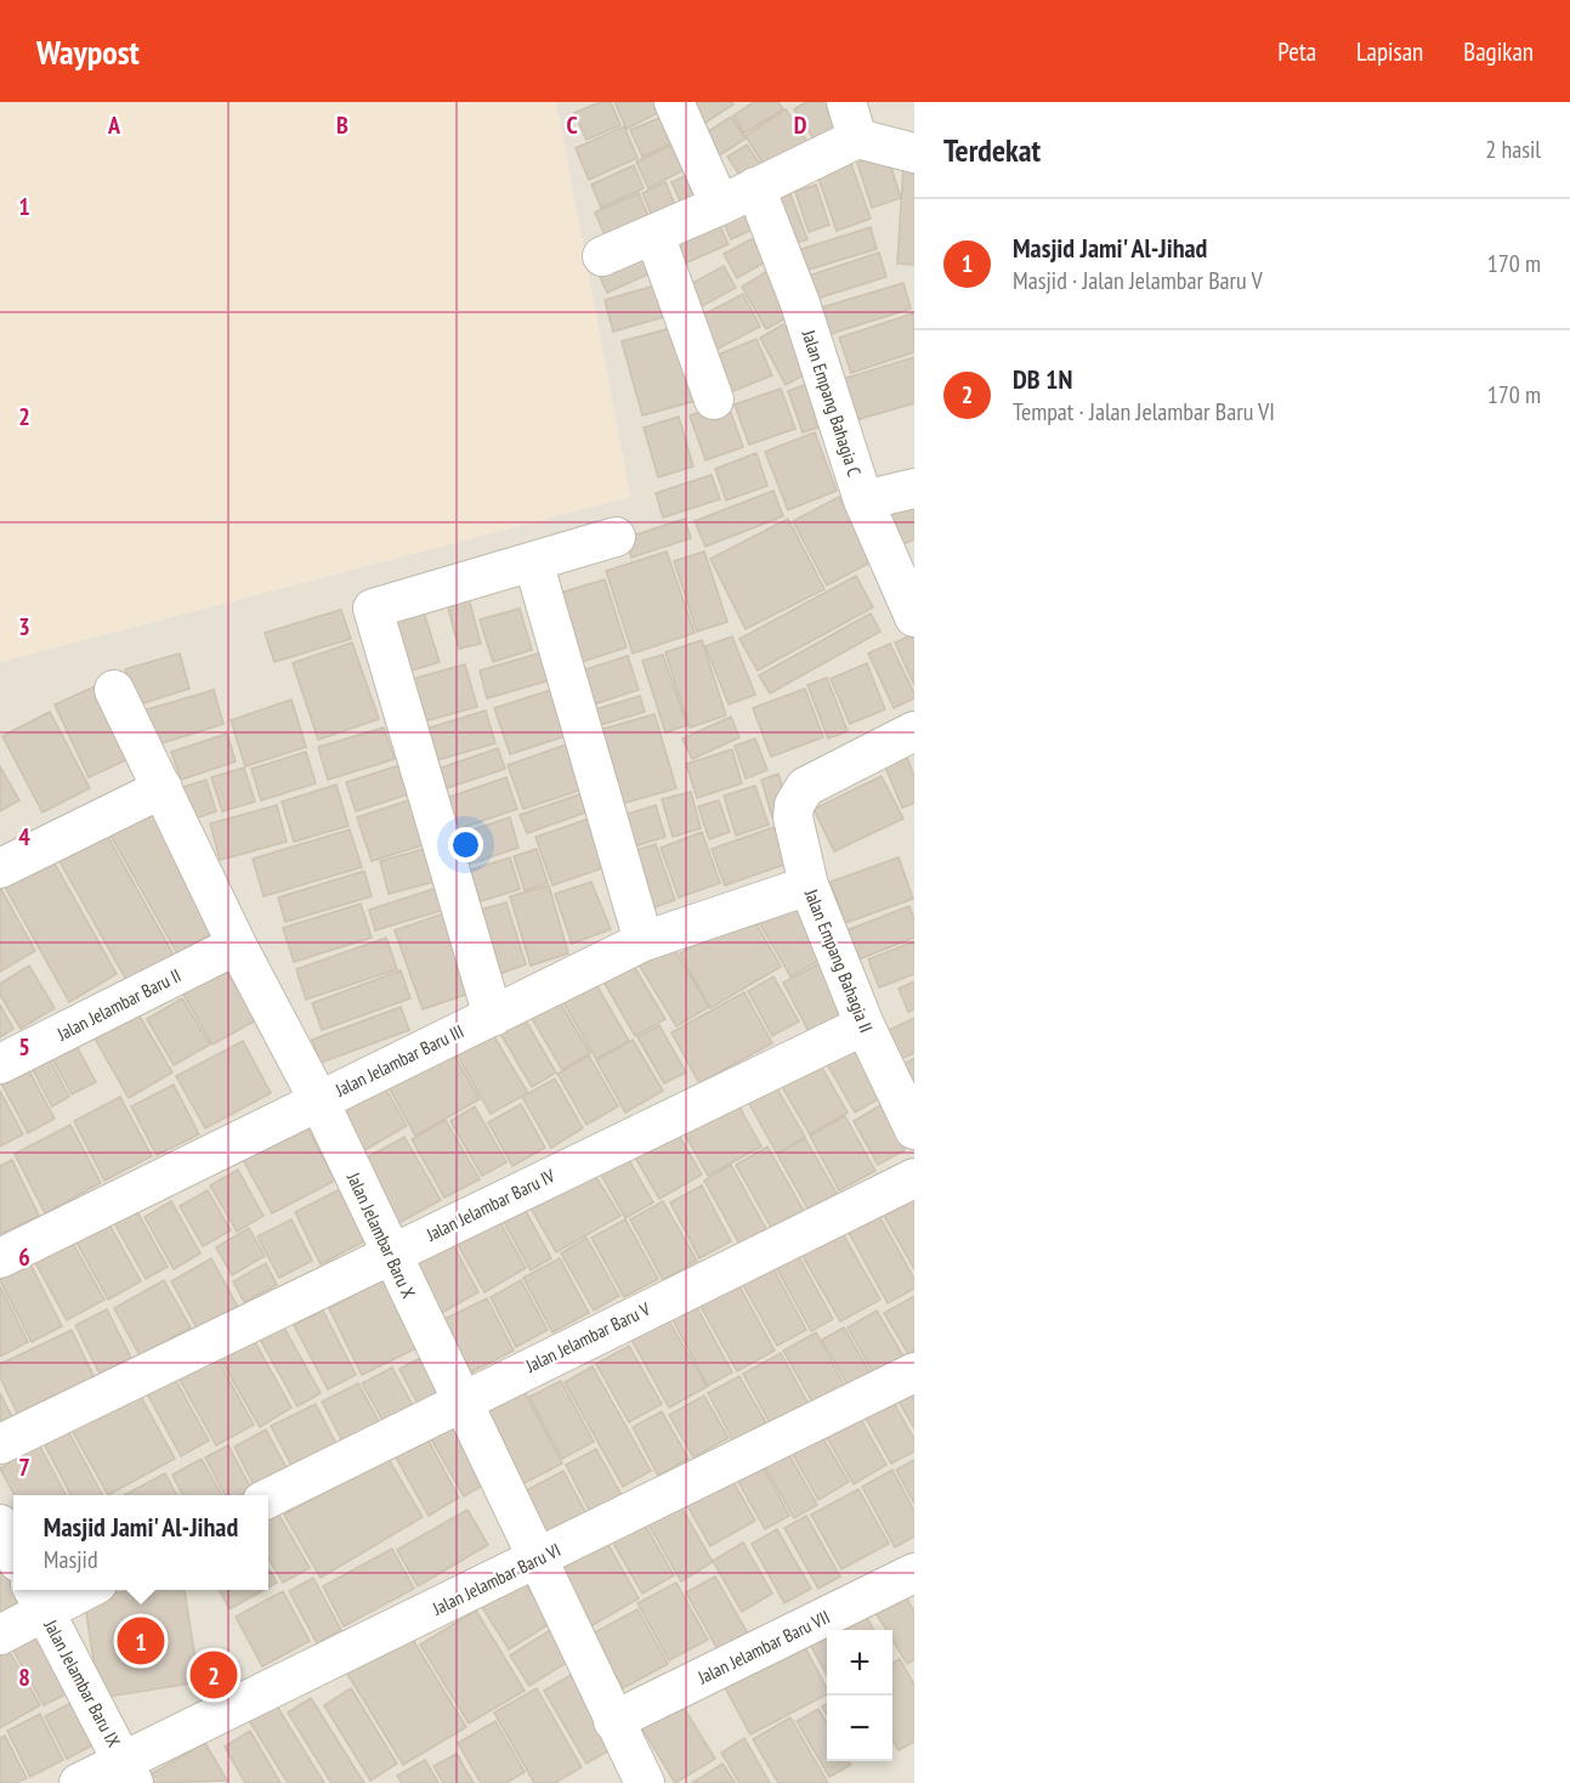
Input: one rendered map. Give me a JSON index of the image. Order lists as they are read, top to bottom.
{
  "streets": {
    "street": [
      "Jalan Empang Bahagia C",
      "Jalan Empang Bahagia II",
      "Jalan Jelambar Baru II",
      "Jalan Jelambar Baru III",
      "Jalan Jelambar Baru IV",
      "Jalan Jelambar Baru X",
      "Jalan Jelambar Baru V",
      "Jalan Jelambar Baru VI",
      "Jalan Jelambar Baru VII",
      "Jalan Jelambar Baru IX"
    ]
  },
  "crossings": [
    ["Jalan Empang Bahagia II", "Jalan Jelambar Baru III"],
    ["Jalan Empang Bahagia II", "Jalan Jelambar Baru IV"],
    ["Jalan Jelambar Baru II", "Jalan Jelambar Baru X"],
    ["Jalan Jelambar Baru III", "Jalan Jelambar Baru X"],
    ["Jalan Jelambar Baru IV", "Jalan Jelambar Baru X"],
    ["Jalan Jelambar Baru X", "Jalan Jelambar Baru V"],
    ["Jalan Jelambar Baru X", "Jalan Jelambar Baru VI"],
    ["Jalan Jelambar Baru X", "Jalan Jelambar Baru VII"],
    ["Jalan Jelambar Baru VI", "Jalan Jelambar Baru IX"]
  ],
  "page": {
    "header": "Waypost",
    "nav": ["Peta", "Lapisan", "Bagikan"],
    "heading": ["Terdekat", "2 hasil"],
    "list": [
      {
        "mark": "1",
        "name": "Masjid Jami' Al-Jihad",
        "note": "Masjid · Jalan Jelambar Baru V",
        "value": "170 m"
      },
      {
        "mark": "2",
        "name": "DB 1N",
        "note": "Tempat · Jalan Jelambar Baru VI",
        "value": "170 m"
      }
    ],
    "popup": ["Masjid Jami' Al-Jihad", "Masjid"],
    "pins": ["1", "2"],
    "map_buttons": ["+", "−"]
  },
  "grid": {
    "columns": [
      "A",
      "B",
      "C",
      "D"
    ],
    "rows": [
      "1",
      "2",
      "3",
      "4",
      "5",
      "6",
      "7",
      "8"
    ]
  }
}
